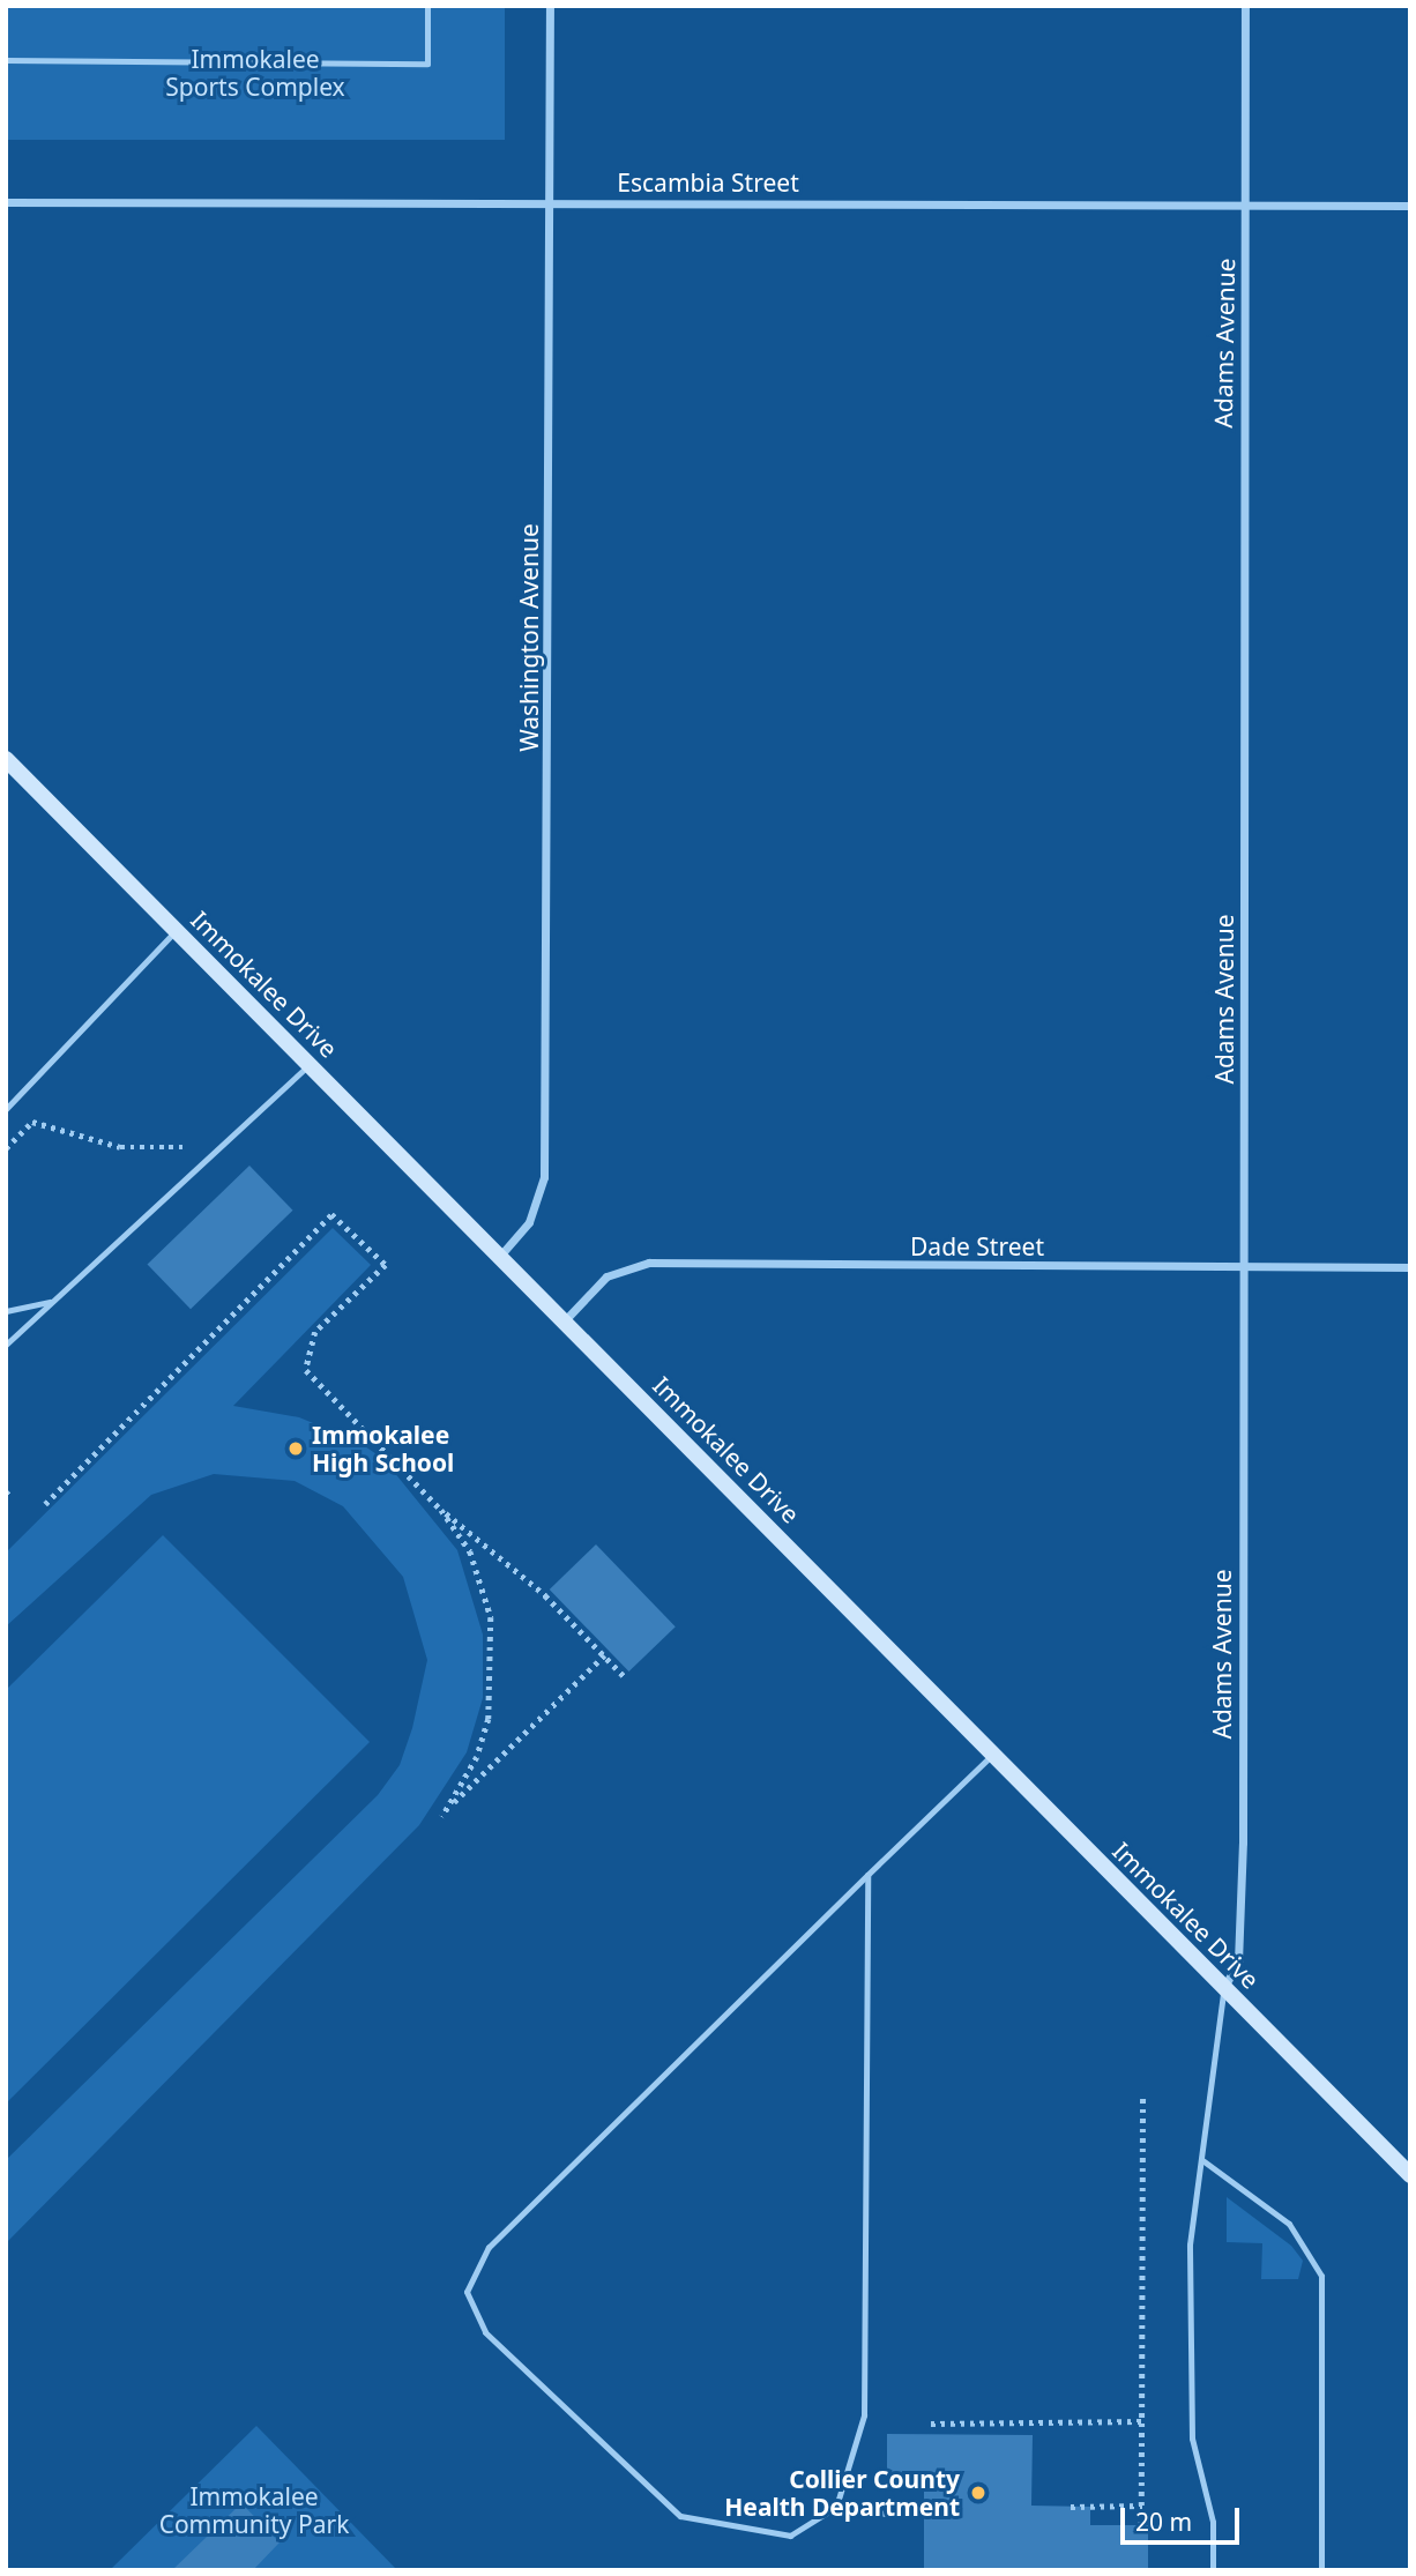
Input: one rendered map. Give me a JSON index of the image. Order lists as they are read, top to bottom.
{
  "streets": {
    "street": [
      "Escambia Street",
      "Adams Avenue",
      "Washington Avenue",
      "Immokalee Drive",
      "Dade Street"
    ]
  },
  "crossings": [
    ["Escambia Street", "Adams Avenue"],
    ["Escambia Street", "Washington Avenue"],
    ["Adams Avenue", "Immokalee Drive"],
    ["Adams Avenue", "Dade Street"],
    ["Washington Avenue", "Immokalee Drive"],
    ["Immokalee Drive", "Dade Street"]
  ],
  "parks": ["Immokalee Sports Complex", "Immokalee Community Park"],
  "places": ["Immokalee High School", "Collier County Health Department"],
  "scale_bar": "20 m"
}
